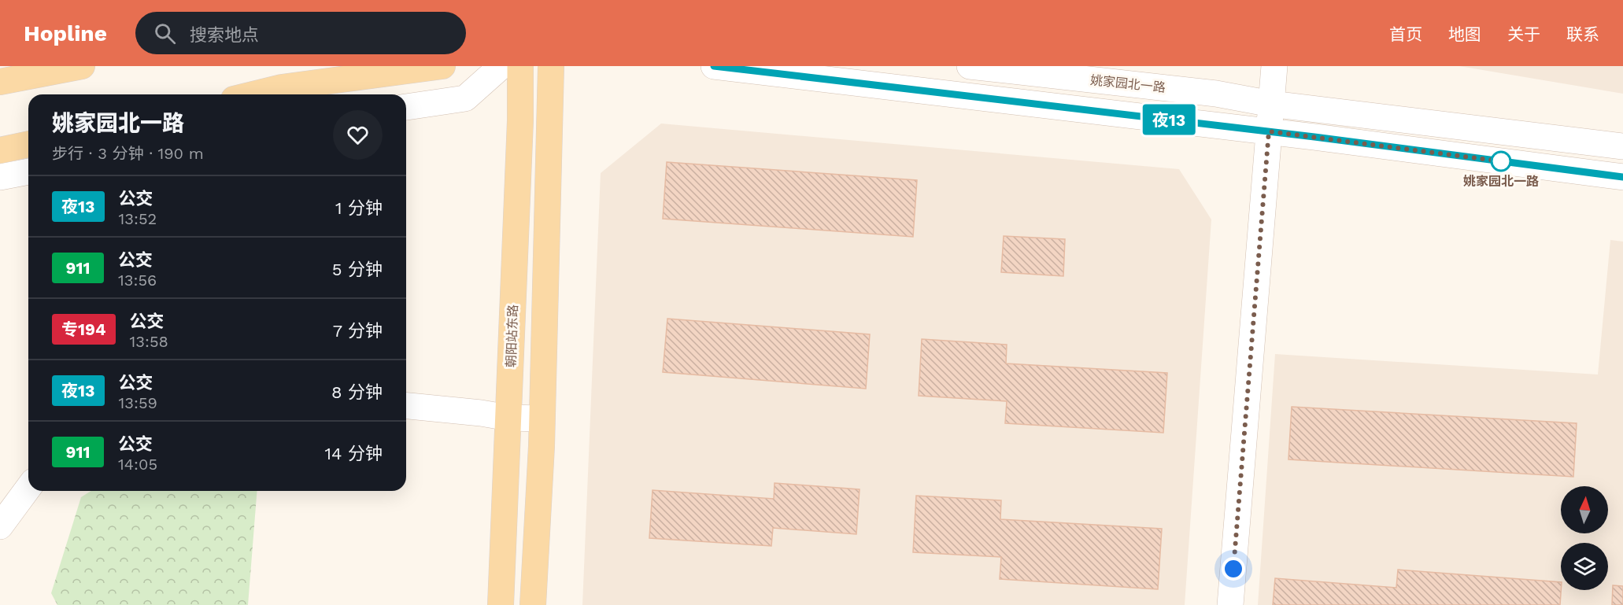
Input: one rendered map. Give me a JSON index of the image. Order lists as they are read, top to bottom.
{
  "streets": {
    "main road": ["朝阳站东路"],
    "street": ["姚家园北一路"]
  },
  "places": ["姚家园北一路"],
  "lines": ["bus line 夜13"],
  "north": "top",
  "page": {
    "header": "Hopline",
    "search": "搜索地点",
    "nav": [
      "首页",
      "地图",
      "关于",
      "联系"
    ],
    "on_map": "夜13",
    "heading": ["姚家园北一路", "步行 · 3 分钟 · 190 m"],
    "list": [
      {
        "mark": "夜13",
        "name": "公交",
        "note": "13:52",
        "value": "1 分钟"
      },
      {
        "mark": "911",
        "name": "公交",
        "note": "13:56",
        "value": "5 分钟"
      },
      {
        "mark": "专194",
        "name": "公交",
        "note": "13:58",
        "value": "7 分钟"
      },
      {
        "mark": "夜13",
        "name": "公交",
        "note": "13:59",
        "value": "8 分钟"
      },
      {
        "mark": "911",
        "name": "公交",
        "note": "14:05",
        "value": "14 分钟"
      }
    ]
  }
}
